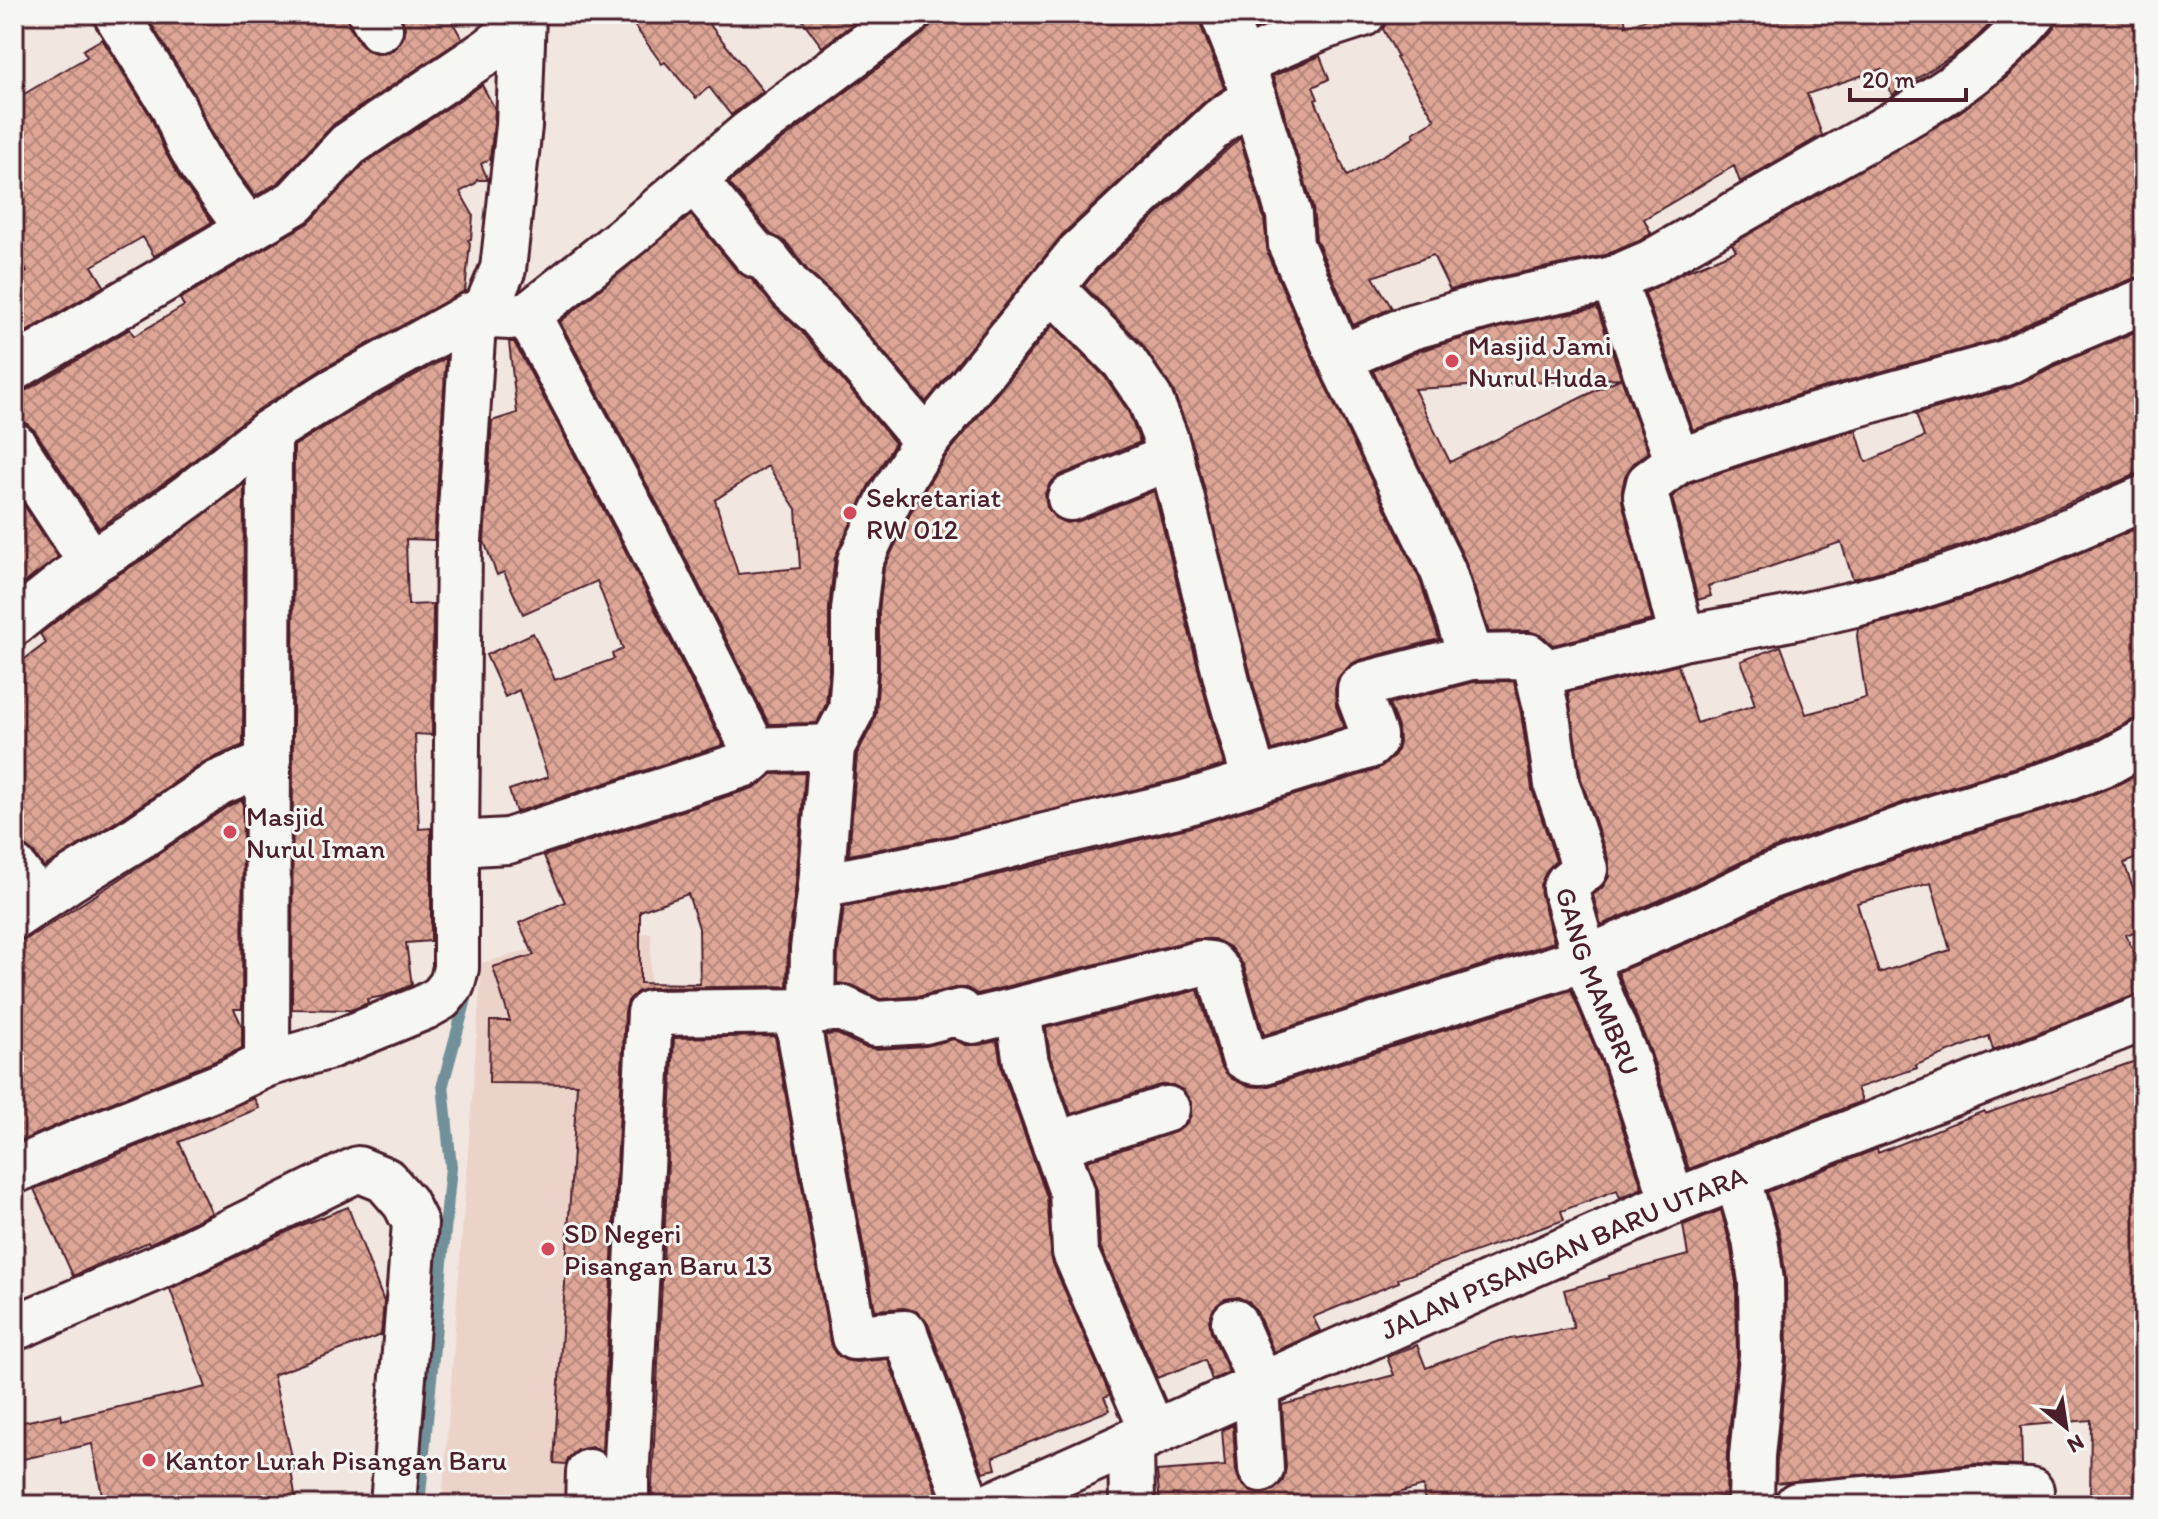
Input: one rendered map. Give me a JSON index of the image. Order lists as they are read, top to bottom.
{
  "streets": {
    "street": ["GANG MAMBRU", "JALAN PISANGAN BARU UTARA"]
  },
  "crossings": [
    ["GANG MAMBRU", "JALAN PISANGAN BARU UTARA"]
  ],
  "places": [
    "Masjid Jami Nurul Huda",
    "Sekretariat RW 012",
    "Masjid Nurul Iman",
    "SD Negeri Pisangan Baru 13",
    "Kantor Lurah Pisangan Baru"
  ],
  "scale_bar": "20 m",
  "north": "bottom right"
}
